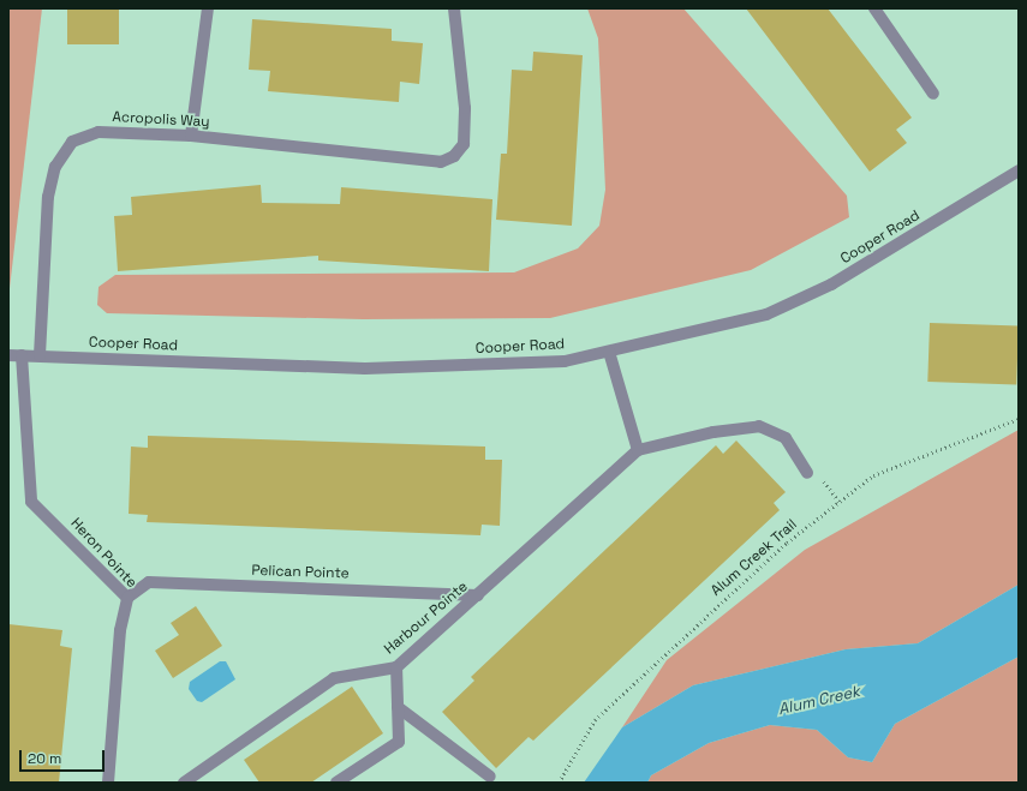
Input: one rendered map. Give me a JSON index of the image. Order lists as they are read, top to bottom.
{
  "streets": {
    "street": [
      "Acropolis Way",
      "Cooper Road",
      "Heron Pointe",
      "Pelican Pointe",
      "Harbour Pointe"
    ],
    "path": ["Alum Creek Trail"]
  },
  "crossings": [
    ["Acropolis Way", "Cooper Road"],
    ["Cooper Road", "Heron Pointe"],
    ["Heron Pointe", "Pelican Pointe"],
    ["Pelican Pointe", "Harbour Pointe"]
  ],
  "water": ["Alum Creek"],
  "scale_bar": "20 m"
}
